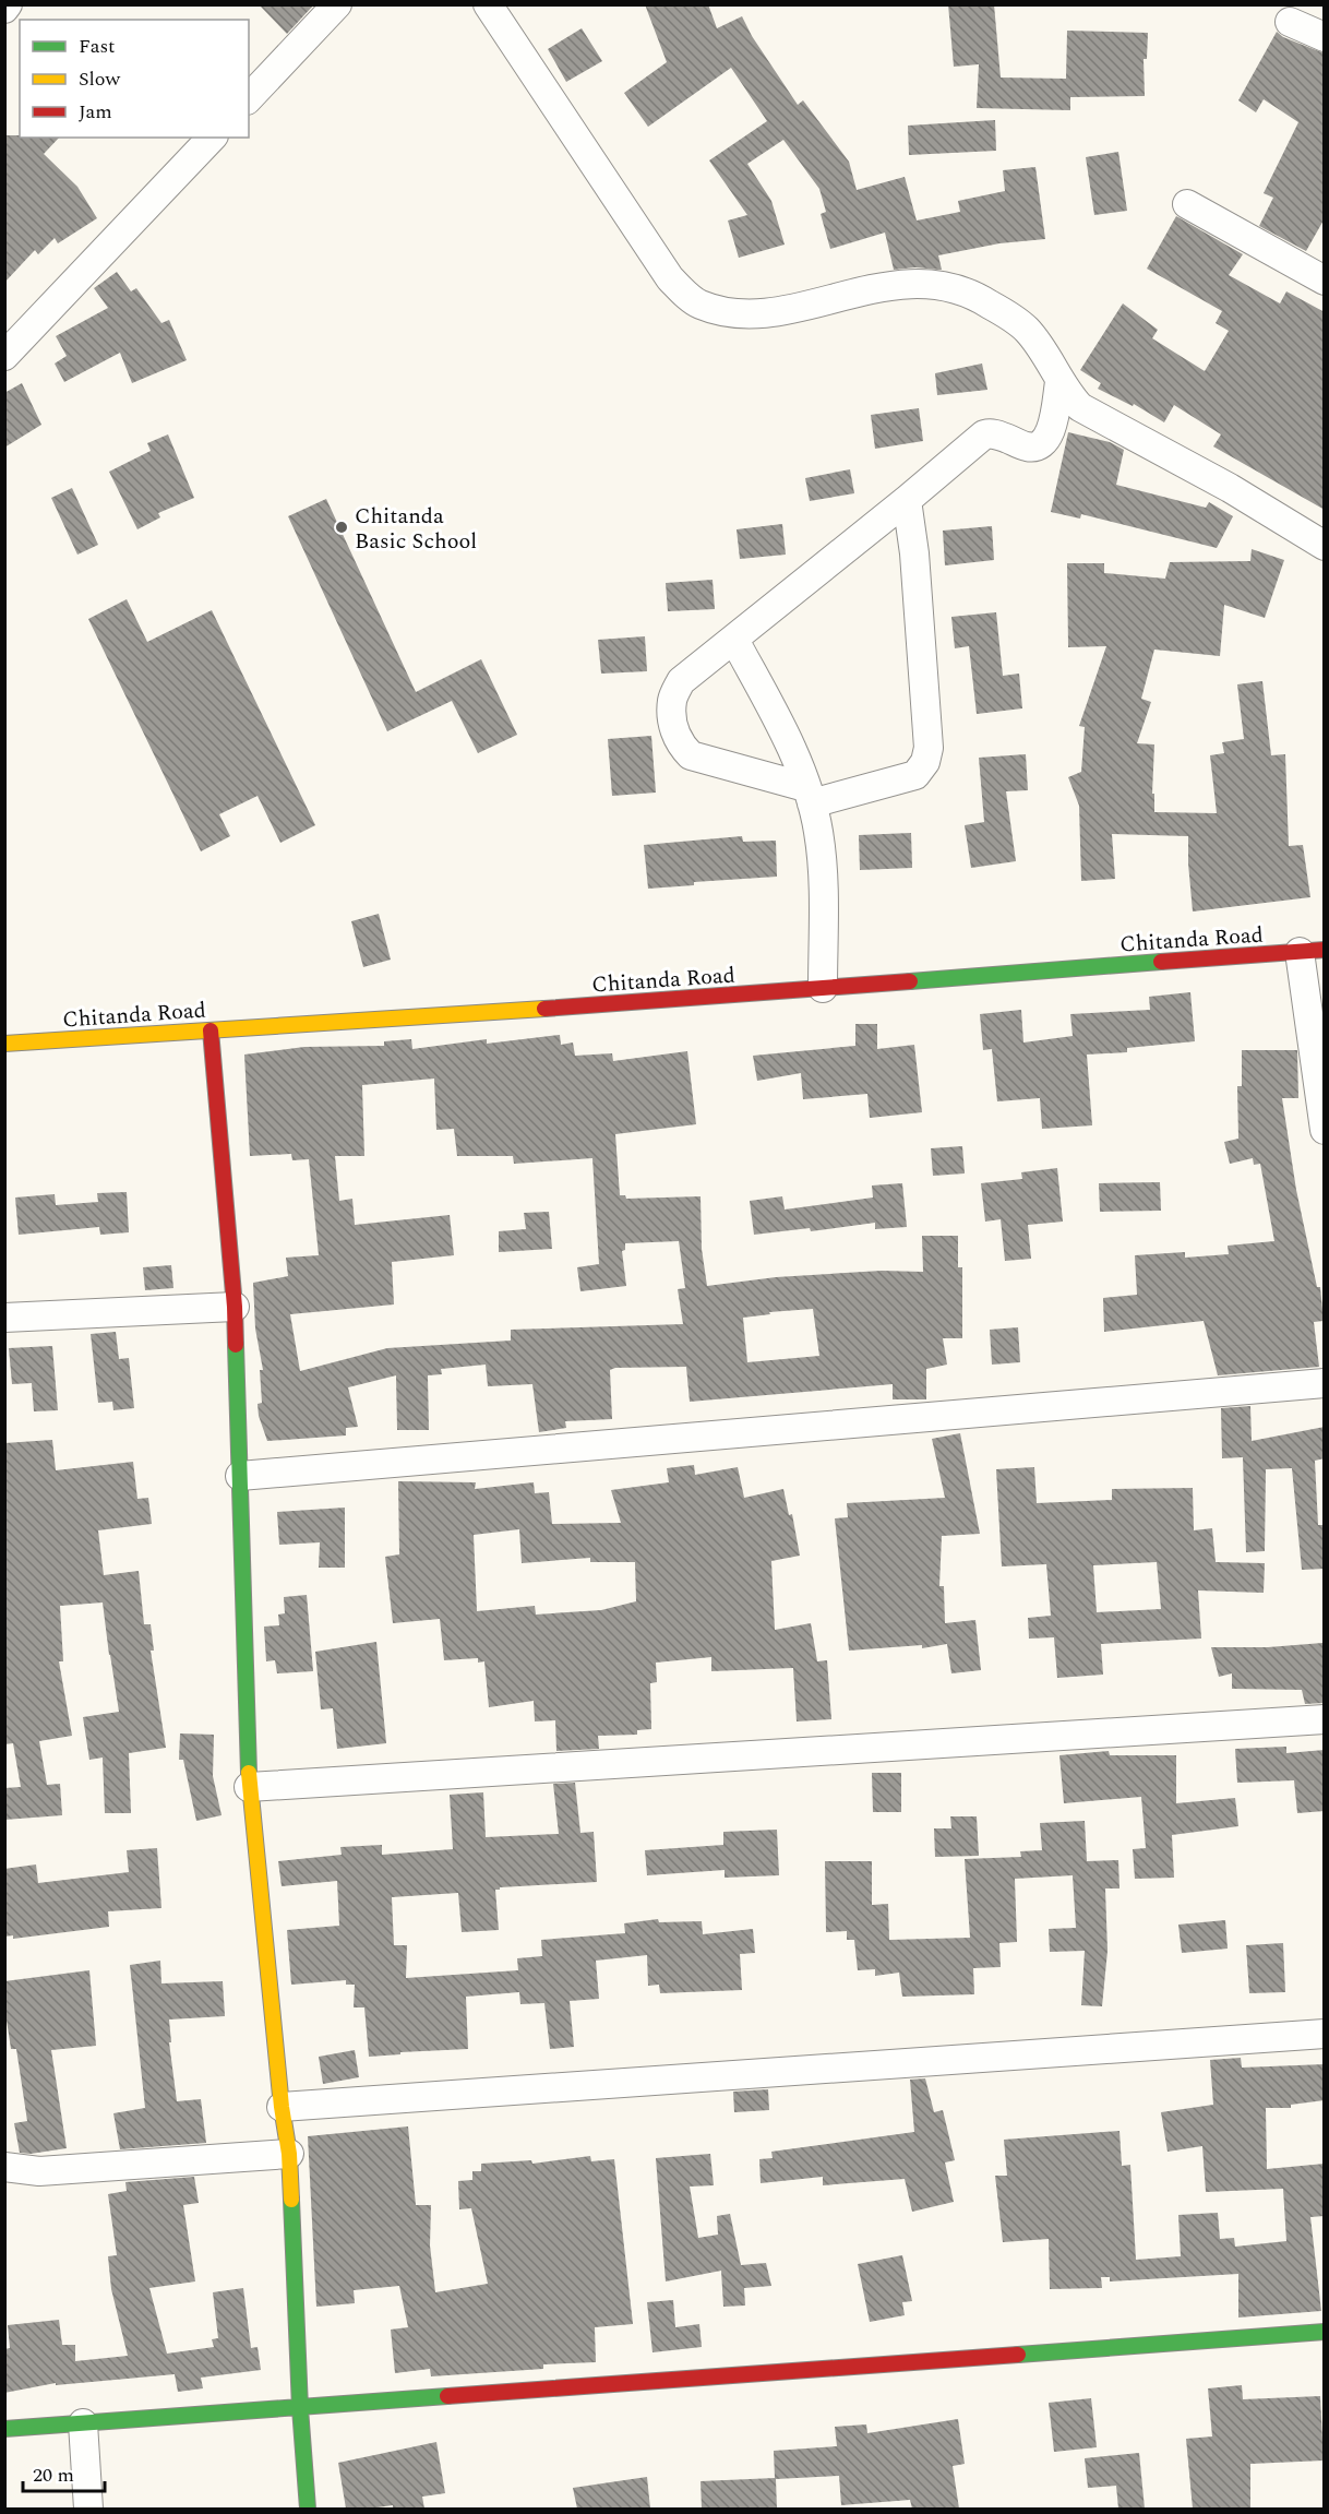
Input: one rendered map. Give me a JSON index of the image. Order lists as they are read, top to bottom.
{
  "streets": {
    "street": ["Chitanda Road"]
  },
  "places": ["Chitanda Basic School"],
  "legend": ["Fast", "Slow", "Jam"],
  "scale_bar": "20 m"
}
